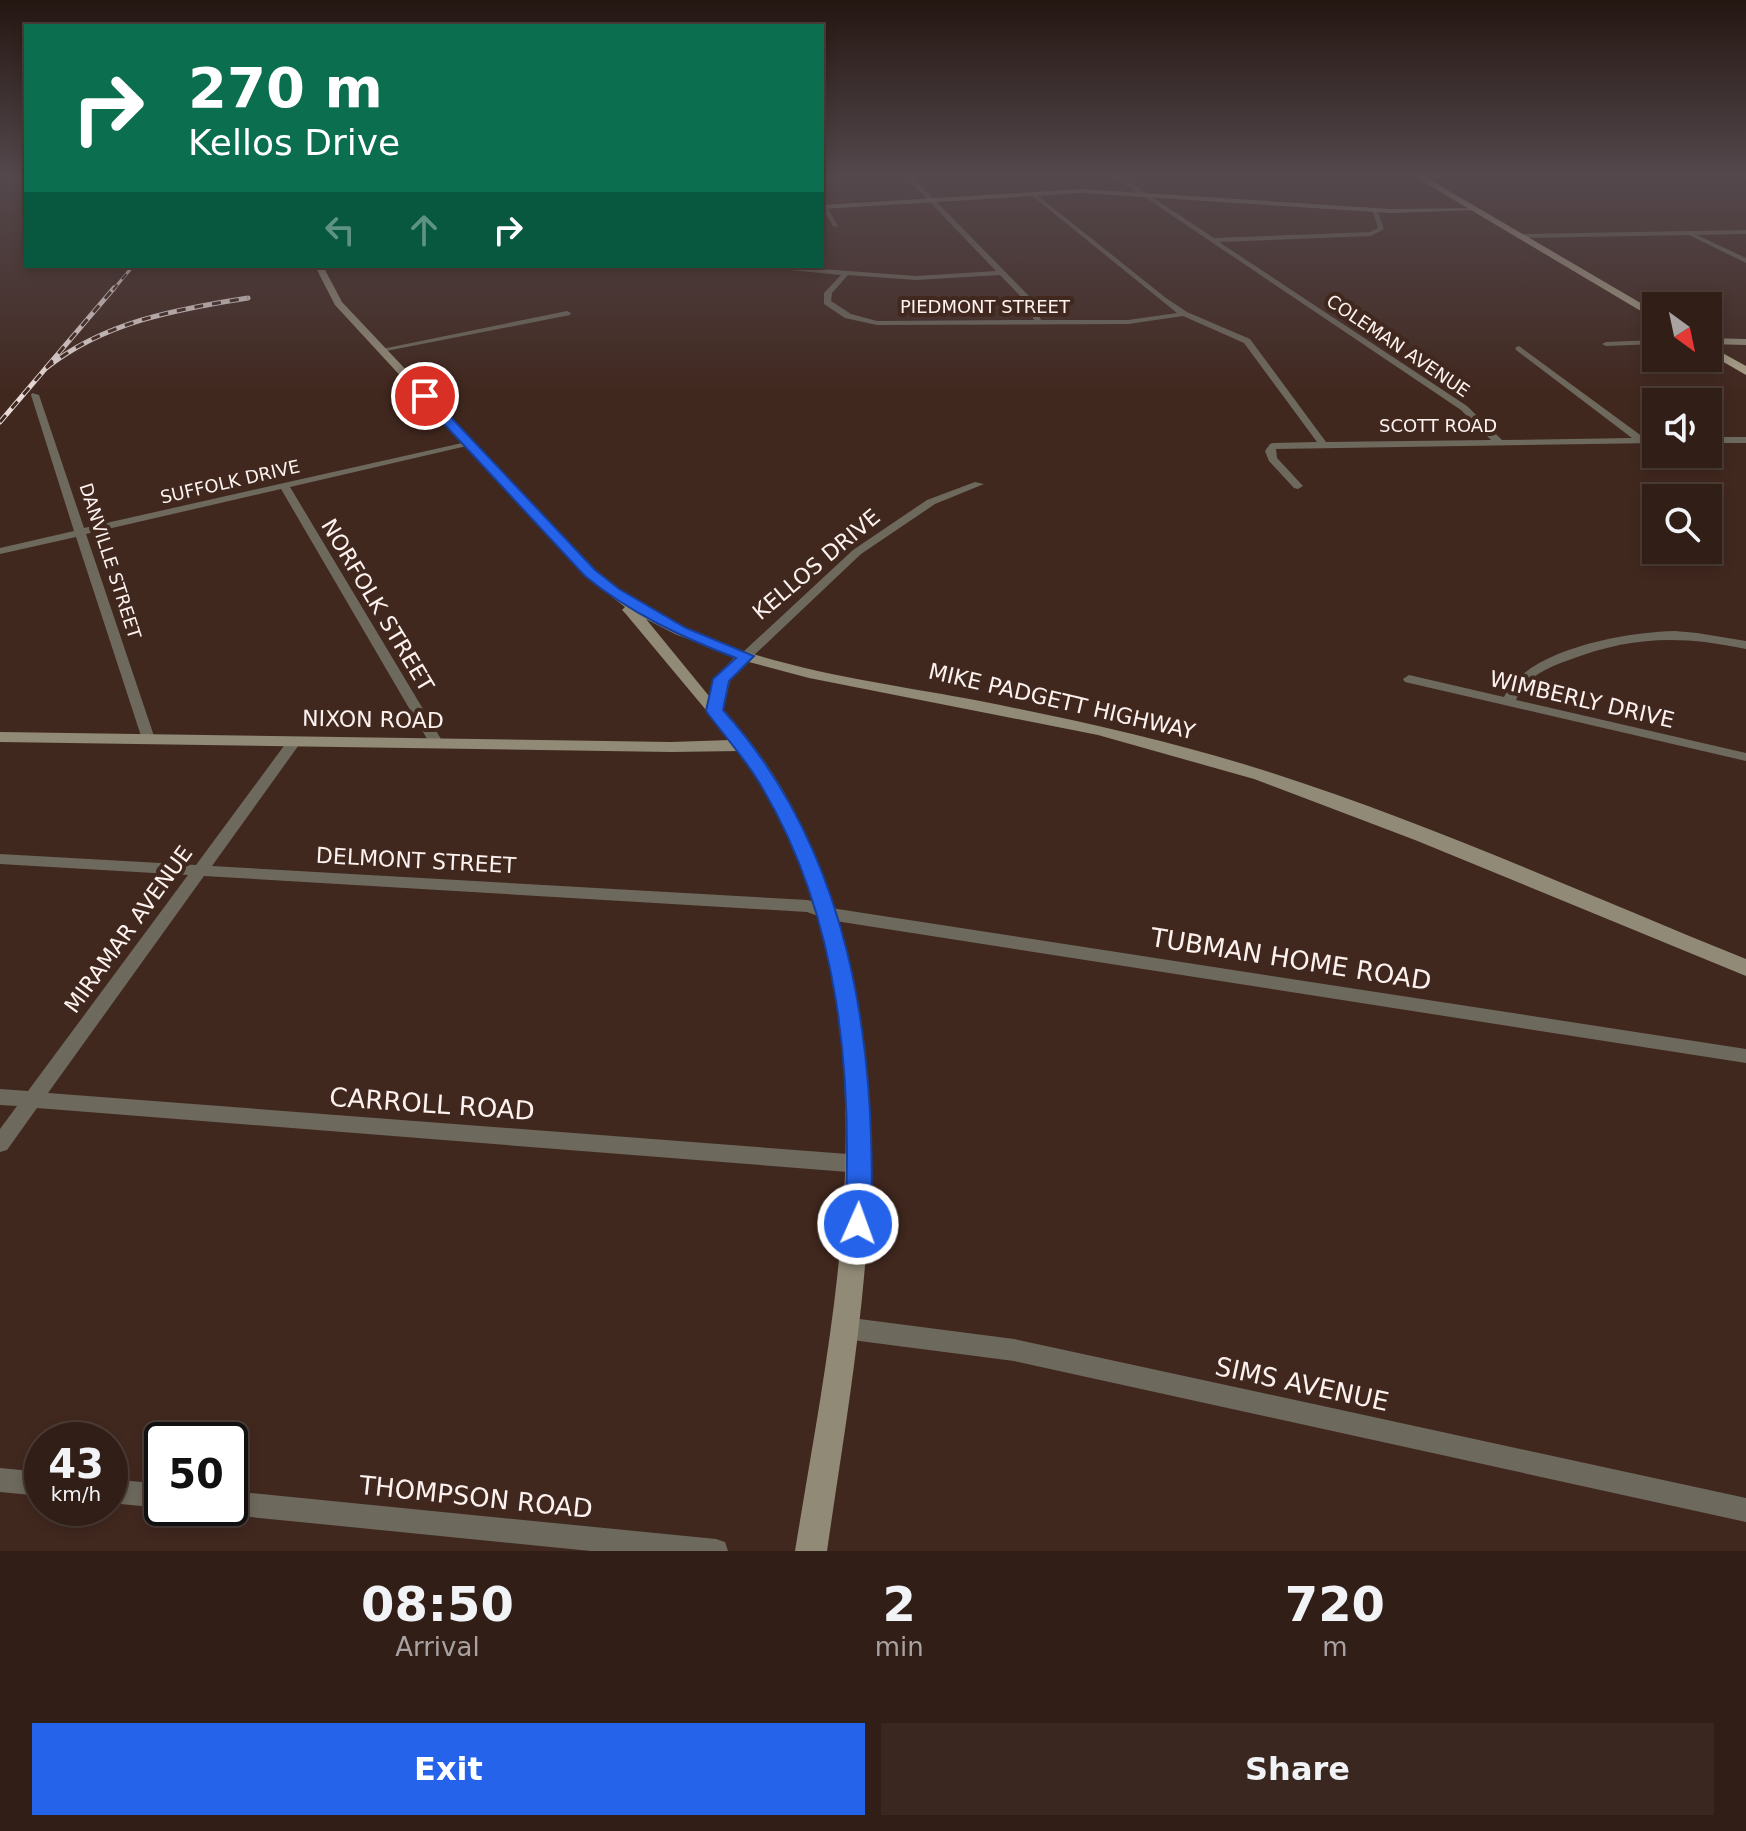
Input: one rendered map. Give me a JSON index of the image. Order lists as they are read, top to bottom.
{
  "streets": {
    "main road": ["KELLOS DRIVE", "MIKE PADGETT HIGHWAY", "NIXON ROAD"],
    "street": [
      "PIEDMONT STREET",
      "COLEMAN AVENUE",
      "SCOTT ROAD",
      "SUFFOLK DRIVE",
      "DANVILLE STREET",
      "NORFOLK STREET",
      "WIMBERLY DRIVE",
      "DELMONT STREET",
      "MIRAMAR AVENUE",
      "TUBMAN HOME ROAD",
      "CARROLL ROAD",
      "SIMS AVENUE",
      "THOMPSON ROAD"
    ]
  },
  "crossings": [
    ["COLEMAN AVENUE", "SCOTT ROAD"],
    ["SUFFOLK DRIVE", "DANVILLE STREET"],
    ["SUFFOLK DRIVE", "NORFOLK STREET"],
    ["SUFFOLK DRIVE", "MIKE PADGETT HIGHWAY"],
    ["DANVILLE STREET", "NIXON ROAD"],
    ["KELLOS DRIVE", "MIKE PADGETT HIGHWAY"],
    ["NORFOLK STREET", "NIXON ROAD"],
    ["NIXON ROAD", "MIRAMAR AVENUE"],
    ["DELMONT STREET", "MIRAMAR AVENUE"],
    ["DELMONT STREET", "TUBMAN HOME ROAD"],
    ["MIRAMAR AVENUE", "CARROLL ROAD"]
  ],
  "north": "bottom right",
  "page": {
    "turn": ["270 m", "Kellos Drive"],
    "speed": "43 km/h",
    "limit": "50",
    "eta": [
      "08:50",
      "Arrival",
      "2",
      "min",
      "720",
      "m"
    ],
    "buttons": ["Exit", "Share"]
  }
}
